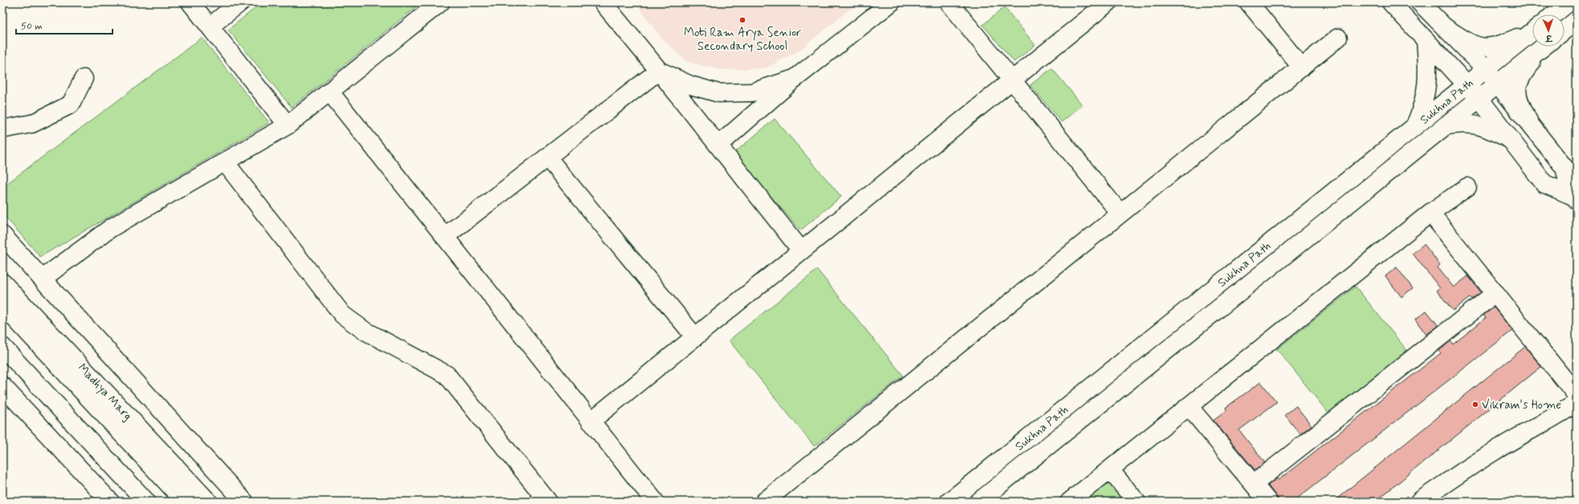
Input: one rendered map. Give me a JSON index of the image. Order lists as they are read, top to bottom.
{
  "streets": {
    "street": ["Sukhna Path", "Madhya Marg"]
  },
  "places": ["Moti Ram Arya Senior Secondary School", "Vikram's Home"],
  "scale_bar": "50 m",
  "north": "bottom"
}
